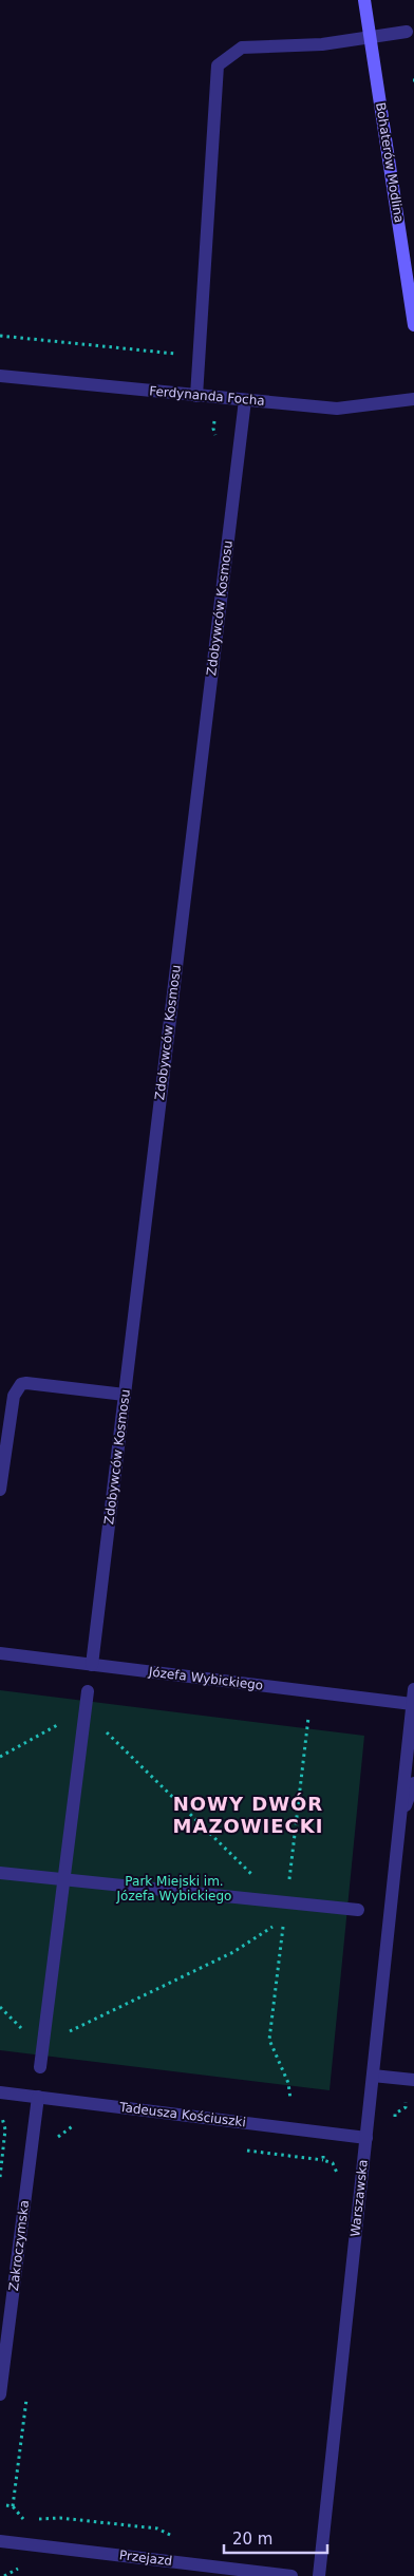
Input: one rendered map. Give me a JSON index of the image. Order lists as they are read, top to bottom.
{
  "streets": {
    "main road": ["Bohaterów Modlina"],
    "street": [
      "Ferdynanda Focha",
      "Zdobywców Kosmosu",
      "Józefa Wybickiego",
      "Tadeusza Kościuszki",
      "Warszawska",
      "Zakroczymska",
      "Przejazd"
    ]
  },
  "crossings": [
    ["Ferdynanda Focha", "Zdobywców Kosmosu"],
    ["Zdobywców Kosmosu", "Józefa Wybickiego"],
    ["Józefa Wybickiego", "Warszawska"],
    ["Tadeusza Kościuszki", "Warszawska"],
    ["Tadeusza Kościuszki", "Zakroczymska"]
  ],
  "districts": ["NOWY DWÓR MAZOWIECKI"],
  "parks": ["Park Miejski im. Józefa Wybickiego"],
  "scale_bar": "20 m"
}
